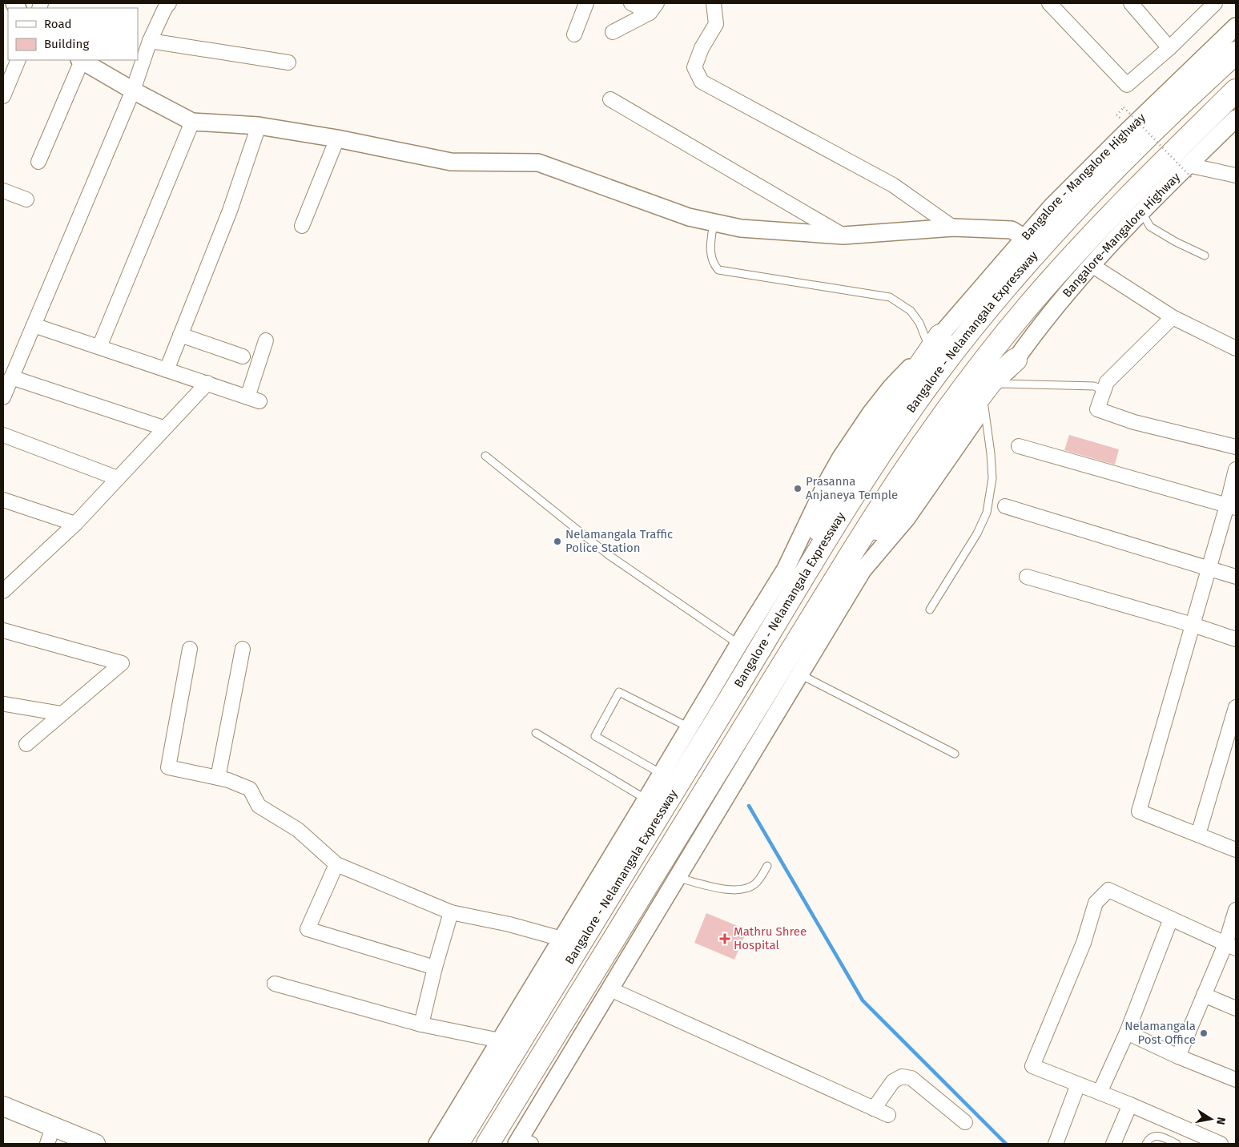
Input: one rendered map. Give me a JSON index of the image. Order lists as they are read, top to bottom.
{
  "streets": {
    "highway": ["Bangalore - Nelamangala Expressway"],
    "street": ["Bangalore - Mangalore Highway", "Bangalore-Mangalore Highway"]
  },
  "places": {
    "other": ["Prasanna Anjaneya Temple", "Nelamangala Traffic Police Station", "Nelamangala Post Office"],
    "health": ["Mathru Shree Hospital"]
  },
  "legend": ["Road", "Building"],
  "north": "right"
}
